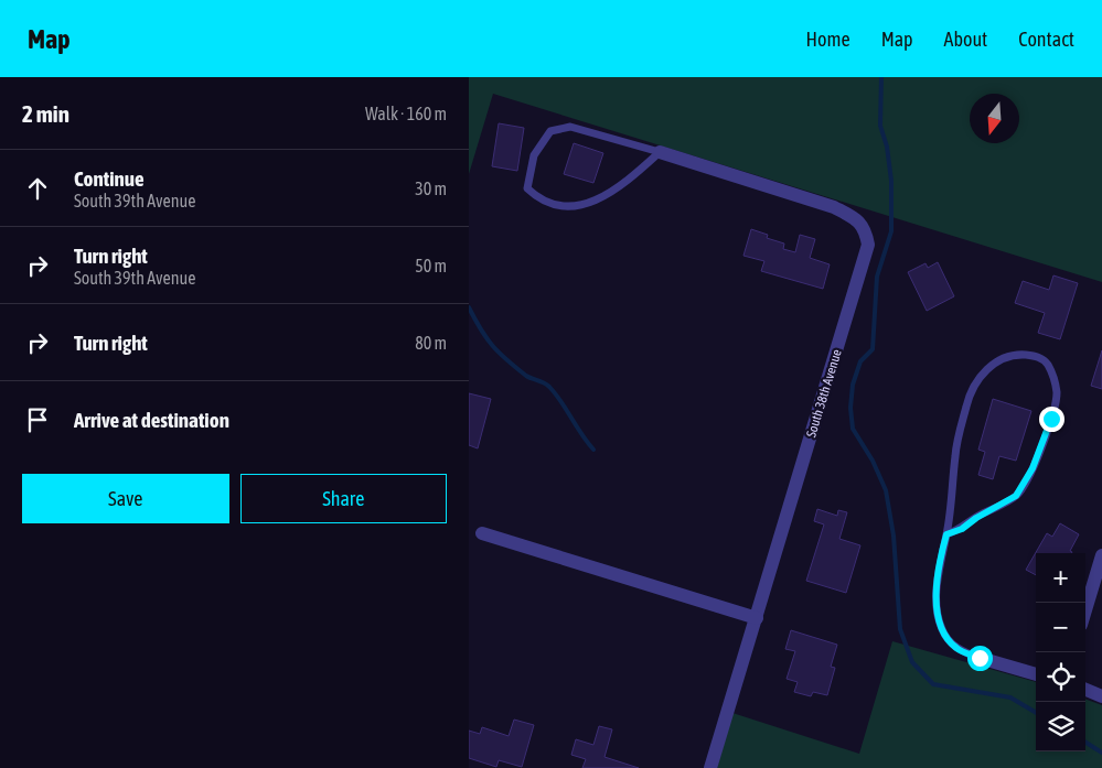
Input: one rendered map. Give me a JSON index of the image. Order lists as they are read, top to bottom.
{
  "streets": {
    "street": ["South 38th Avenue"]
  },
  "north": "bottom",
  "page": {
    "header": "Map",
    "nav": [
      "Home",
      "Map",
      "About",
      "Contact"
    ],
    "heading": ["2 min", "Walk · 160 m"],
    "list": [
      ["Continue", "South 39th Avenue", "30 m"],
      ["Turn right", "South 39th Avenue", "50 m"],
      ["Turn right", "80 m"],
      "Arrive at destination"
    ],
    "buttons": ["Save", "Share"],
    "map_buttons": ["+", "−"]
  }
}
